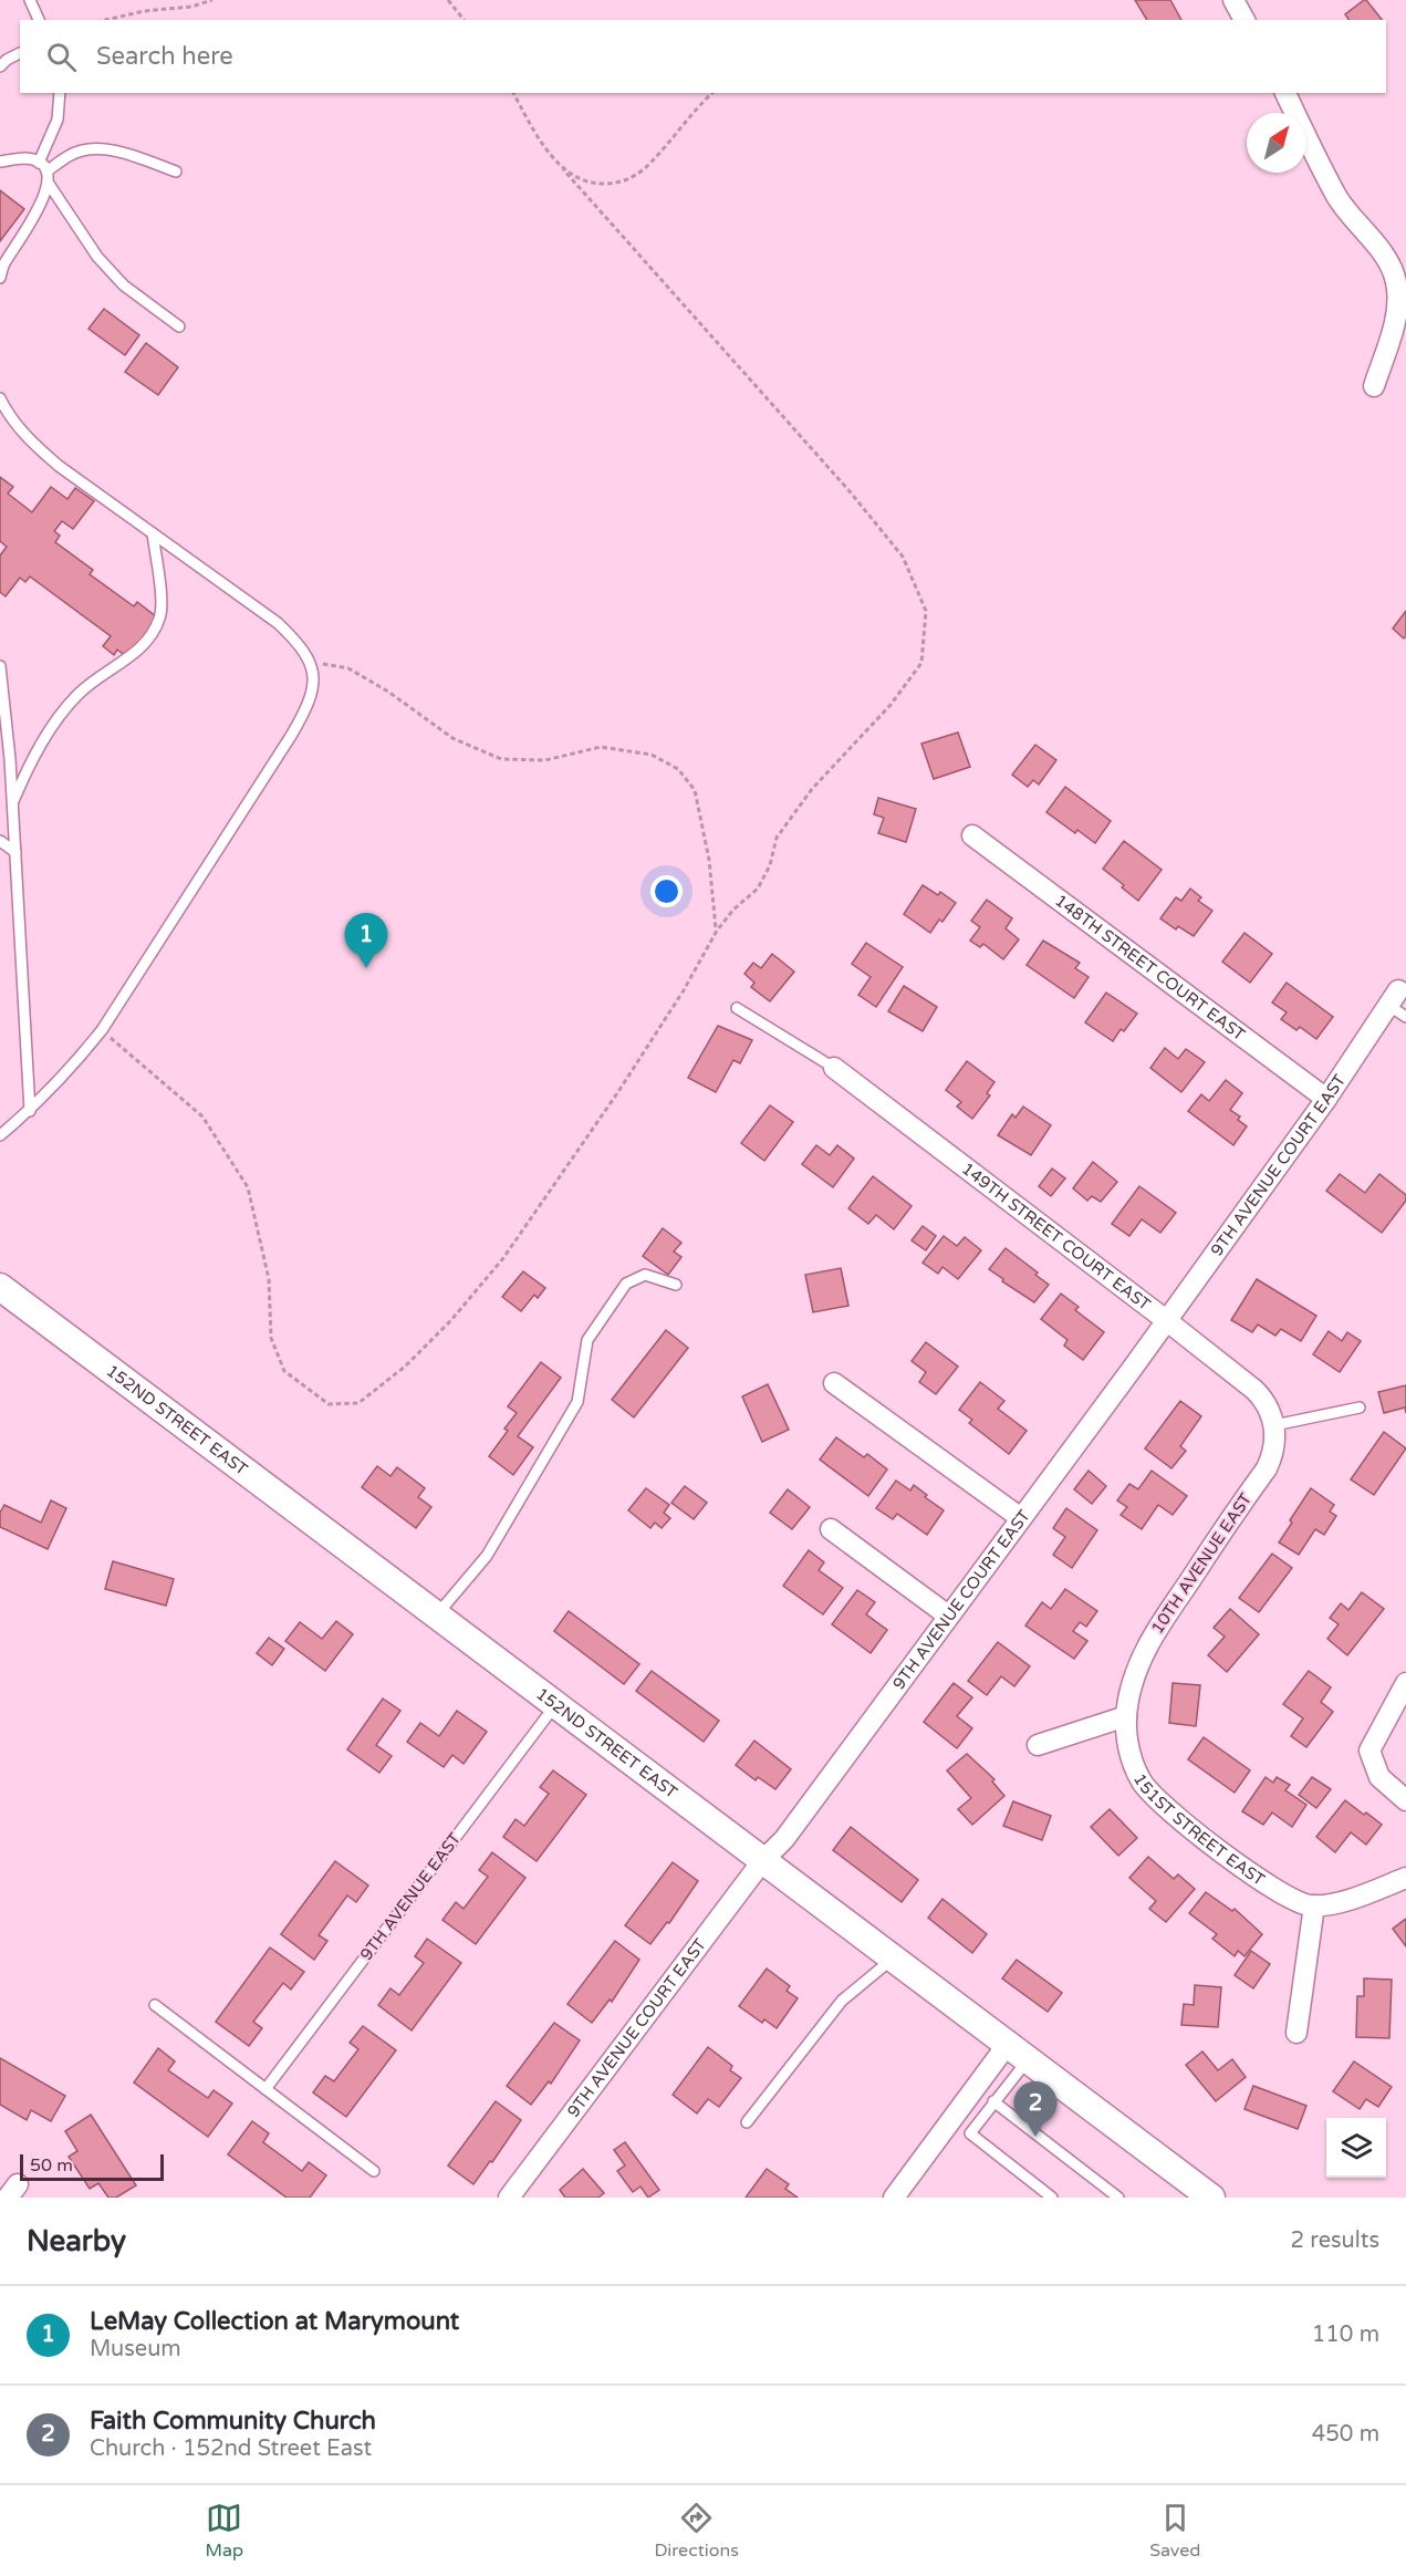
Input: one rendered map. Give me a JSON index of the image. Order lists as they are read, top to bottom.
{
  "streets": {
    "main road": ["152ND STREET EAST"],
    "street": [
      "148TH STREET COURT EAST",
      "9TH AVENUE COURT EAST",
      "149TH STREET COURT EAST",
      "10TH AVENUE EAST",
      "151ST STREET EAST"
    ],
    "lane": ["9TH AVENUE EAST"]
  },
  "crossings": [
    ["148TH STREET COURT EAST", "9TH AVENUE COURT EAST"],
    ["9TH AVENUE COURT EAST", "149TH STREET COURT EAST"],
    ["9TH AVENUE COURT EAST", "152ND STREET EAST"],
    ["149TH STREET COURT EAST", "10TH AVENUE EAST"],
    ["152ND STREET EAST", "9TH AVENUE EAST"],
    ["10TH AVENUE EAST", "151ST STREET EAST"]
  ],
  "scale_bar": "50 m",
  "north": "top right",
  "page": {
    "search": "Search here",
    "pins": ["1", "2"],
    "scale": "50 m",
    "heading": ["Nearby", "2 results"],
    "list": [
      {
        "mark": "1",
        "name": "LeMay Collection at Marymount",
        "note": "Museum",
        "value": "110 m"
      },
      {
        "mark": "2",
        "name": "Faith Community Church",
        "note": "Church · 152nd Street East",
        "value": "450 m"
      }
    ],
    "nav": ["Map", "Directions", "Saved"]
  }
}
